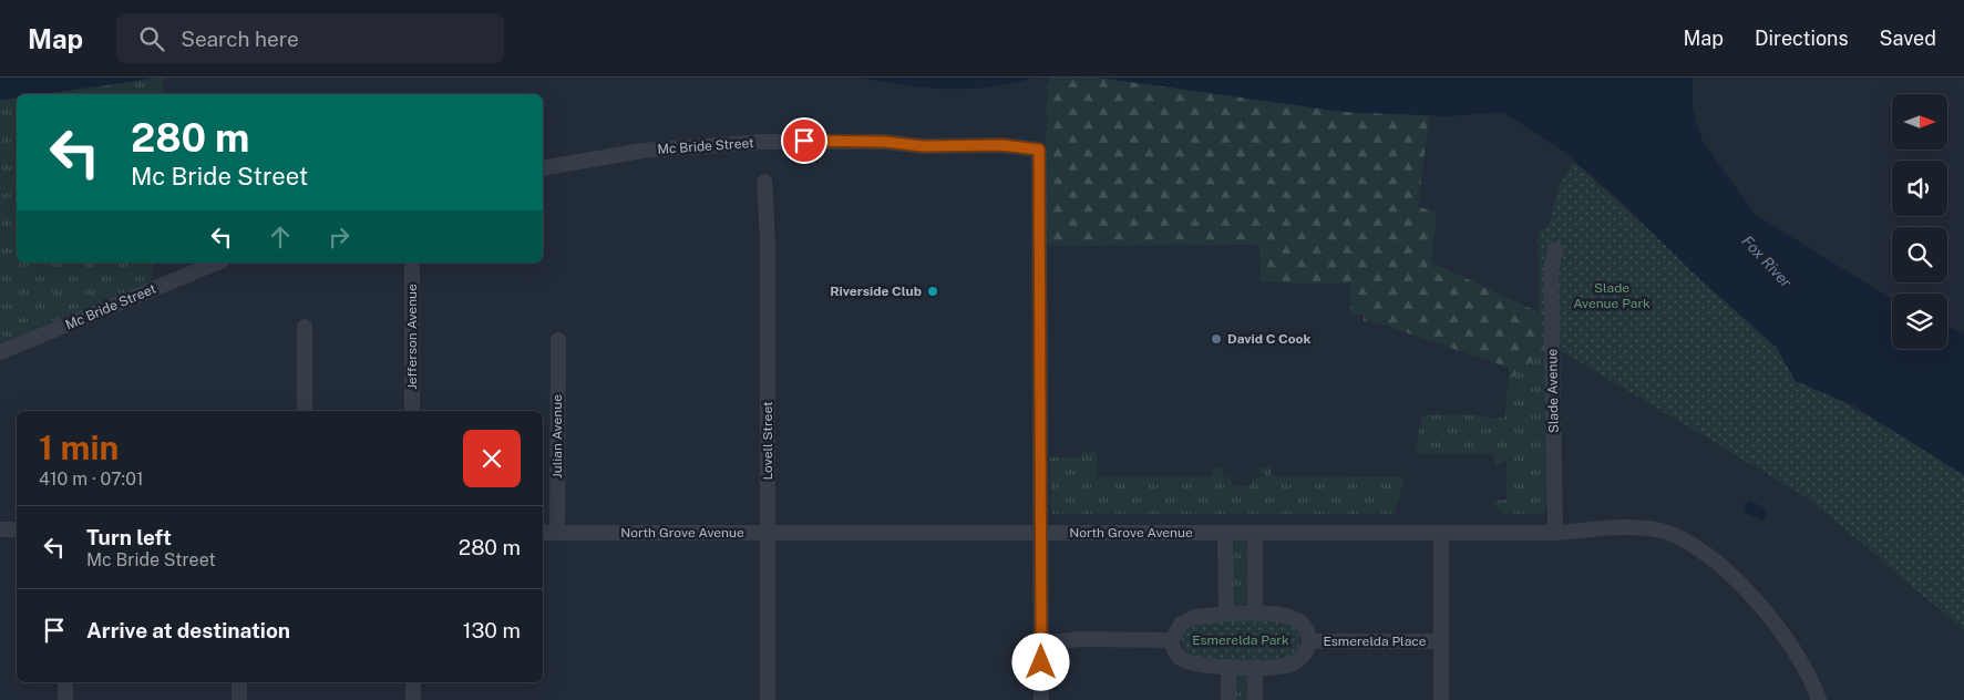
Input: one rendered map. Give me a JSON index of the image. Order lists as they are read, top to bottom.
{
  "streets": {
    "street": [
      "Mc Bride Street",
      "Jefferson Avenue",
      "Slade Avenue",
      "Julian Avenue",
      "Lovell Street",
      "North Grove Avenue",
      "Esmerelda Place"
    ]
  },
  "crossings": [
    ["Mc Bride Street", "North Grove Avenue"],
    ["Slade Avenue", "North Grove Avenue"],
    ["Julian Avenue", "North Grove Avenue"],
    ["Lovell Street", "North Grove Avenue"]
  ],
  "water": ["Fox River"],
  "parks": ["Slade Avenue Park", "Esmerelda Park"],
  "places": ["Riverside Club", "David C Cook"],
  "north": "right",
  "page": {
    "header": "Map",
    "search": "Search here",
    "nav": ["Map", "Directions", "Saved"],
    "turn": ["280 m", "Mc Bride Street"],
    "heading": ["1 min", "410 m · 07:01"],
    "list": [
      {
        "name": "Turn left",
        "note": "Mc Bride Street",
        "value": "280 m"
      },
      {
        "name": "Arrive at destination",
        "value": "130 m"
      }
    ]
  }
}
